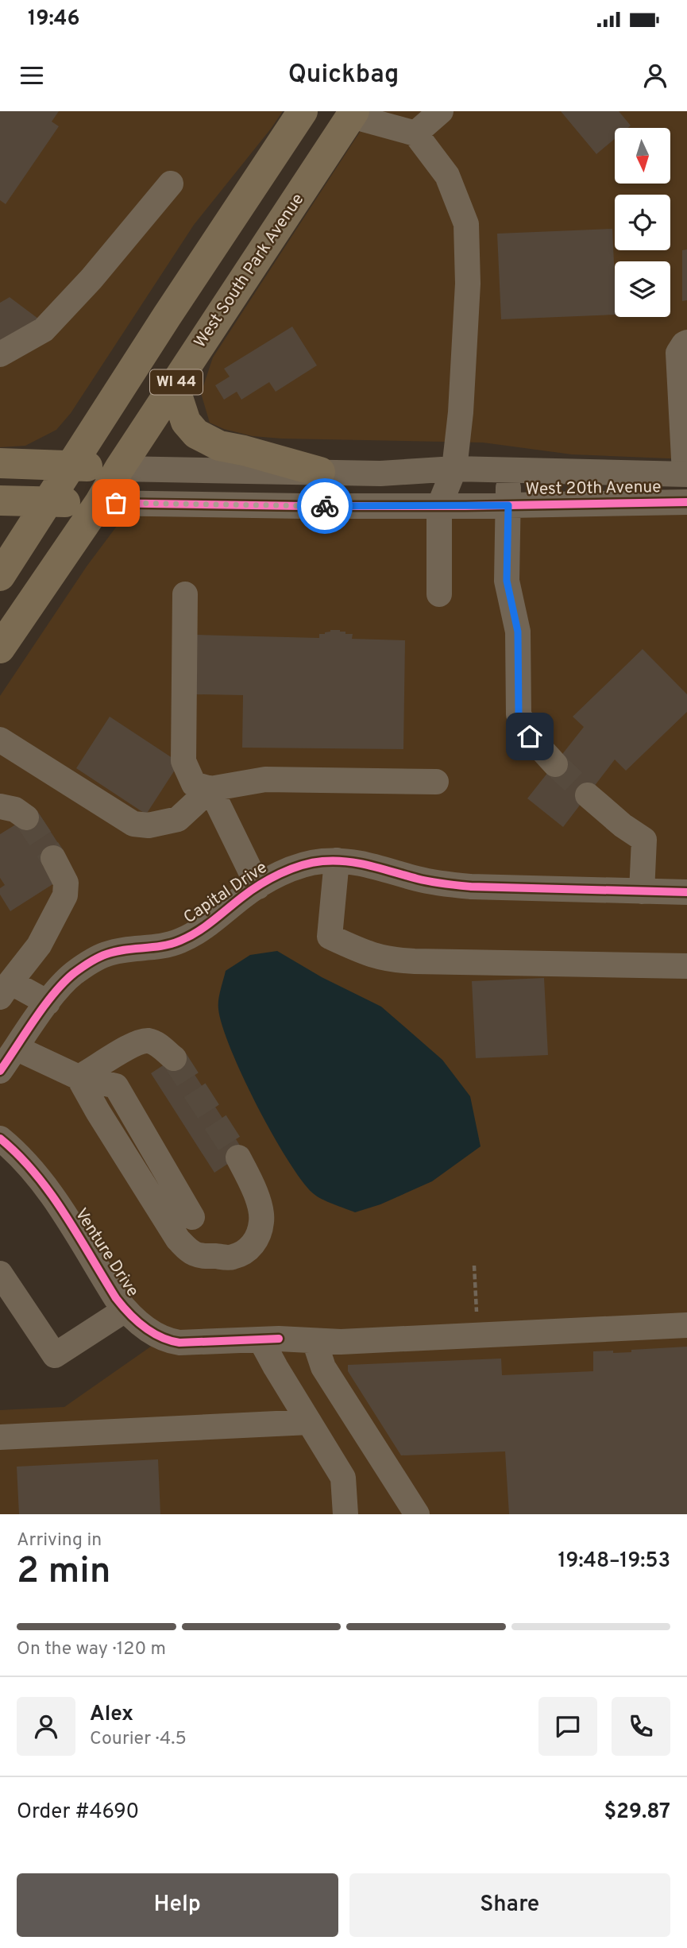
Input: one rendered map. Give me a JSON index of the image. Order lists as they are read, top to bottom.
{
  "streets": {
    "main road": ["West South Park Avenue", "WI 44", "West 20th Avenue"],
    "street": ["Capital Drive", "Venture Drive"]
  },
  "crossings": [
    ["West South Park Avenue", "West 20th Avenue"],
    ["WI 44", "West 20th Avenue"]
  ],
  "north": "bottom",
  "page": {
    "status": "19:46",
    "header": "Quickbag",
    "heading": ["2 min", "Arriving in", "19:48–19:53"],
    "panel": [
      "Alex",
      "Courier · 4.5",
      "Order #4690",
      "$29.87"
    ],
    "bar": "On the way · 120 m",
    "buttons": ["Help", "Share"]
  }
}
